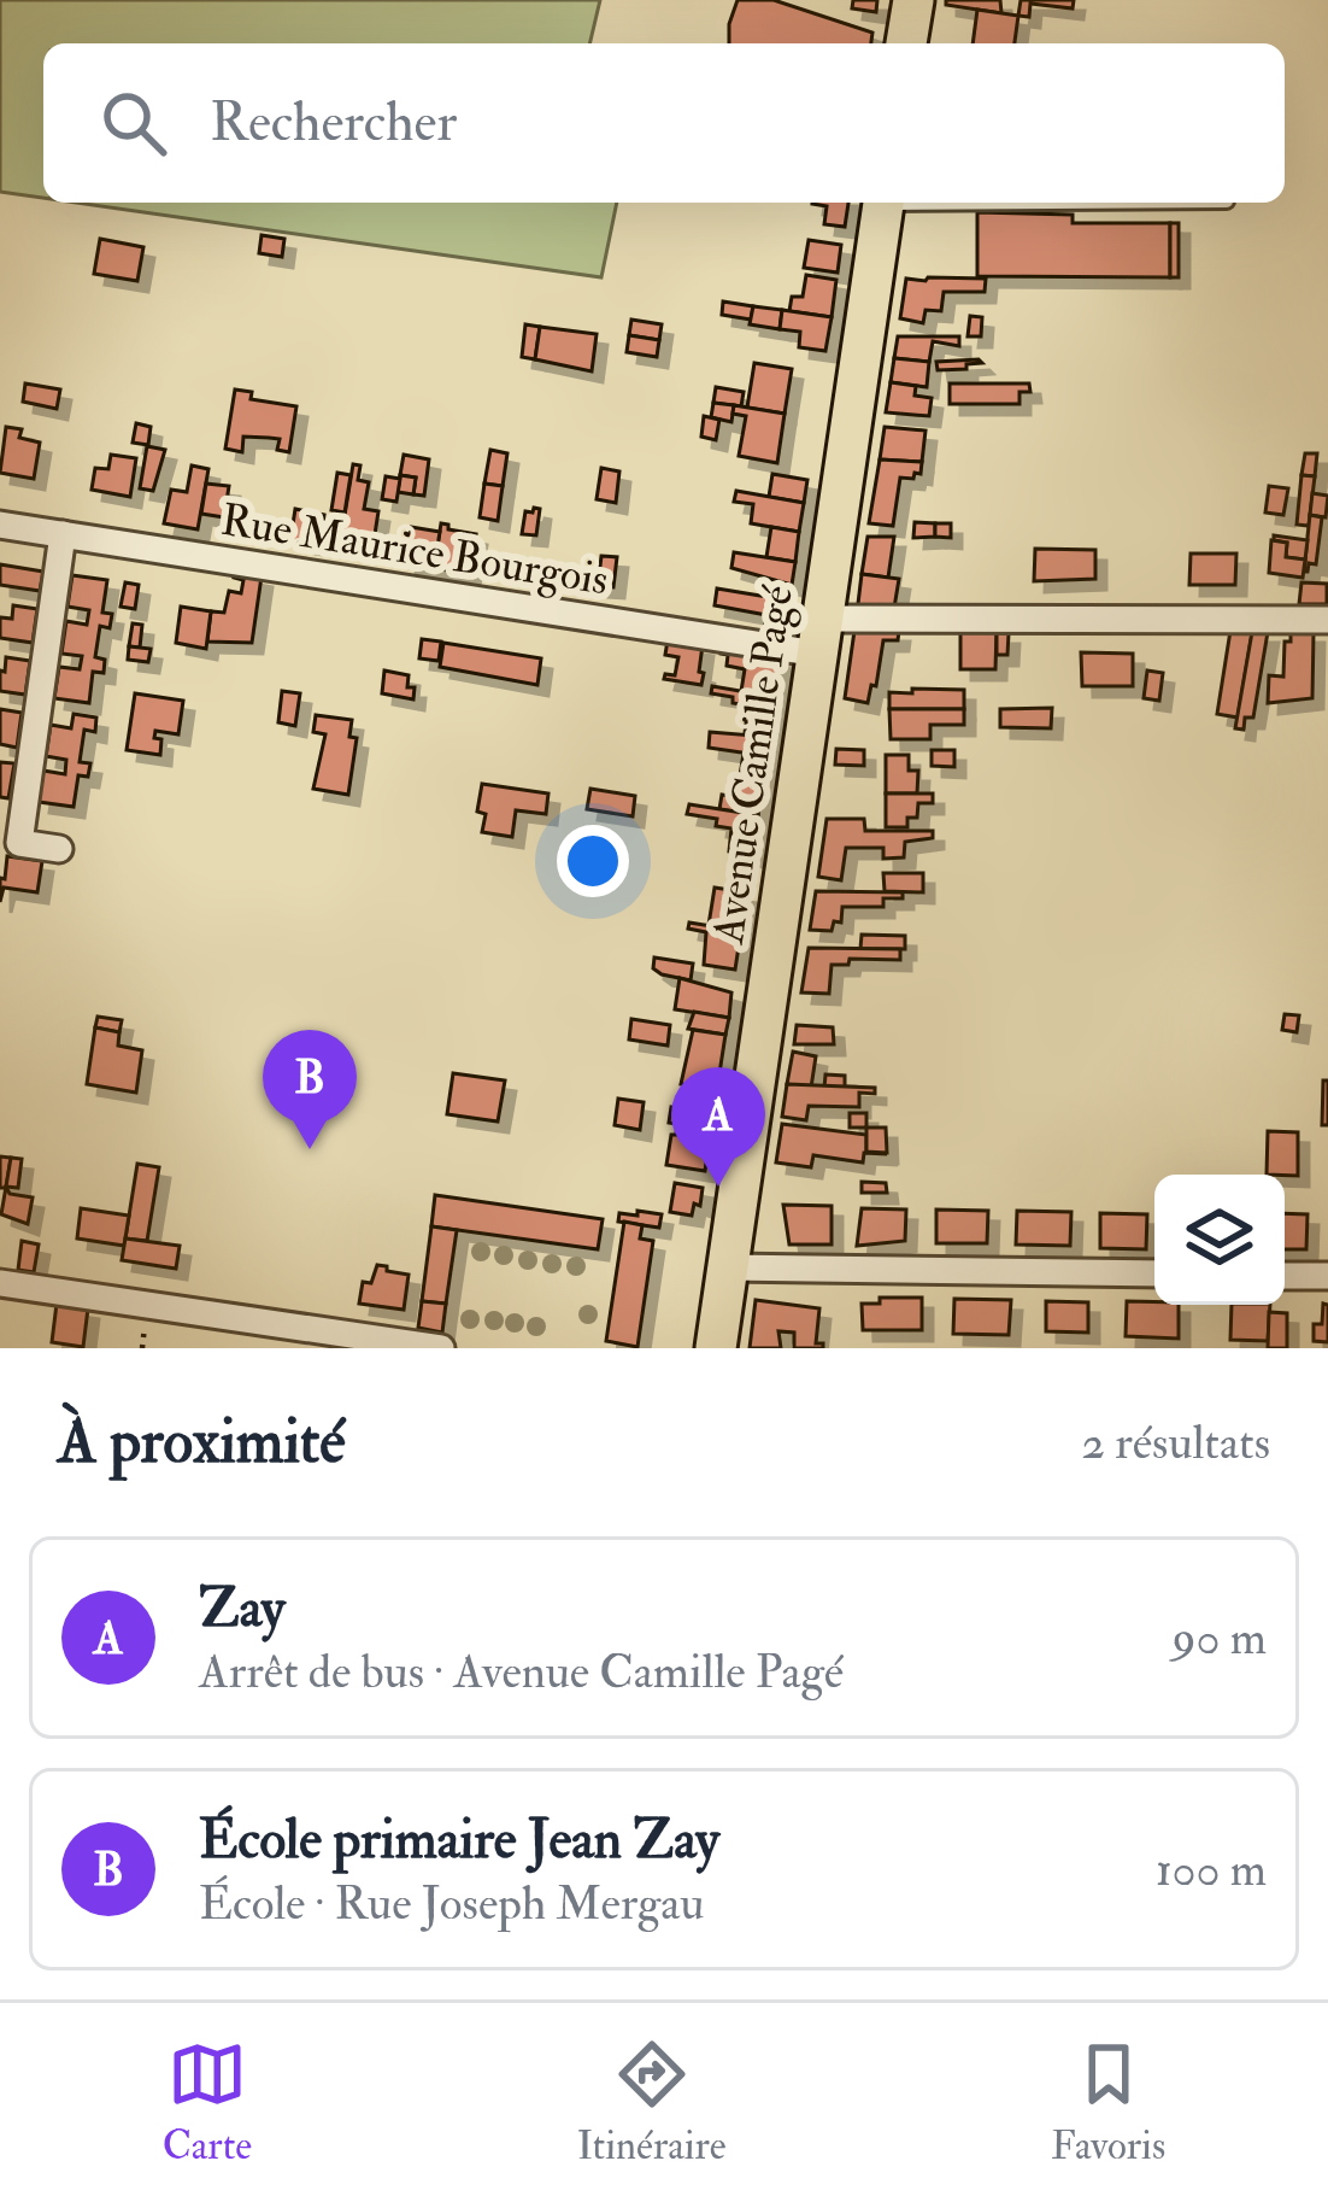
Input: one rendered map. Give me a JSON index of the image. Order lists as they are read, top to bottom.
{
  "streets": {
    "main road": ["Avenue Camille Pagé"],
    "street": ["Rue Maurice Bourgois"]
  },
  "crossings": [
    ["Rue Maurice Bourgois", "Avenue Camille Pagé"]
  ],
  "page": {
    "search": "Rechercher",
    "pins": ["B", "A"],
    "heading": ["À proximité", "2 résultats"],
    "list": [
      {
        "mark": "A",
        "name": "Zay",
        "note": "Arrêt de bus · Avenue Camille Pagé",
        "value": "90 m"
      },
      {
        "mark": "B",
        "name": "École primaire Jean Zay",
        "note": "École · Rue Joseph Mergau",
        "value": "100 m"
      }
    ],
    "nav": ["Carte", "Itinéraire", "Favoris"]
  }
}
